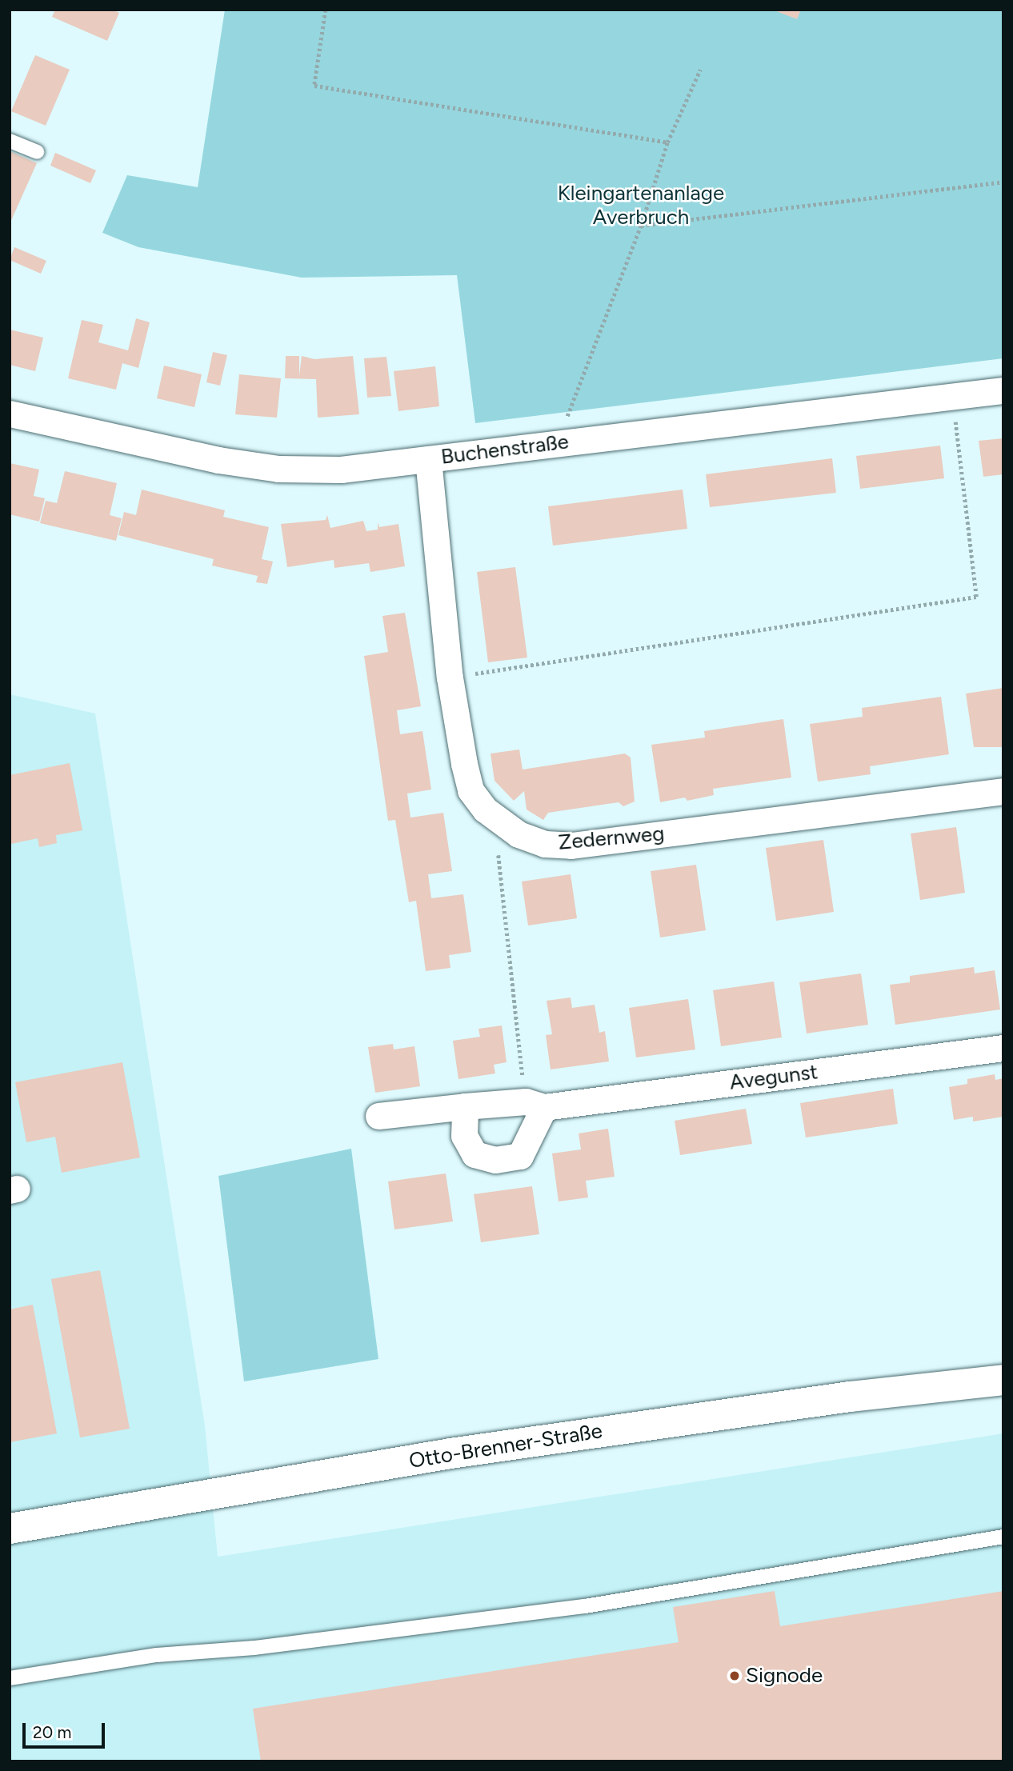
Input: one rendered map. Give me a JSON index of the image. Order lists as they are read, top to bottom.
{
  "streets": {
    "main road": ["Otto-Brenner-Straße"],
    "street": ["Buchenstraße", "Zedernweg", "Avegunst"]
  },
  "crossings": [
    ["Buchenstraße", "Zedernweg"]
  ],
  "parks": ["Kleingartenanlage Averbruch"],
  "places": ["Signode"],
  "scale_bar": "20 m"
}
